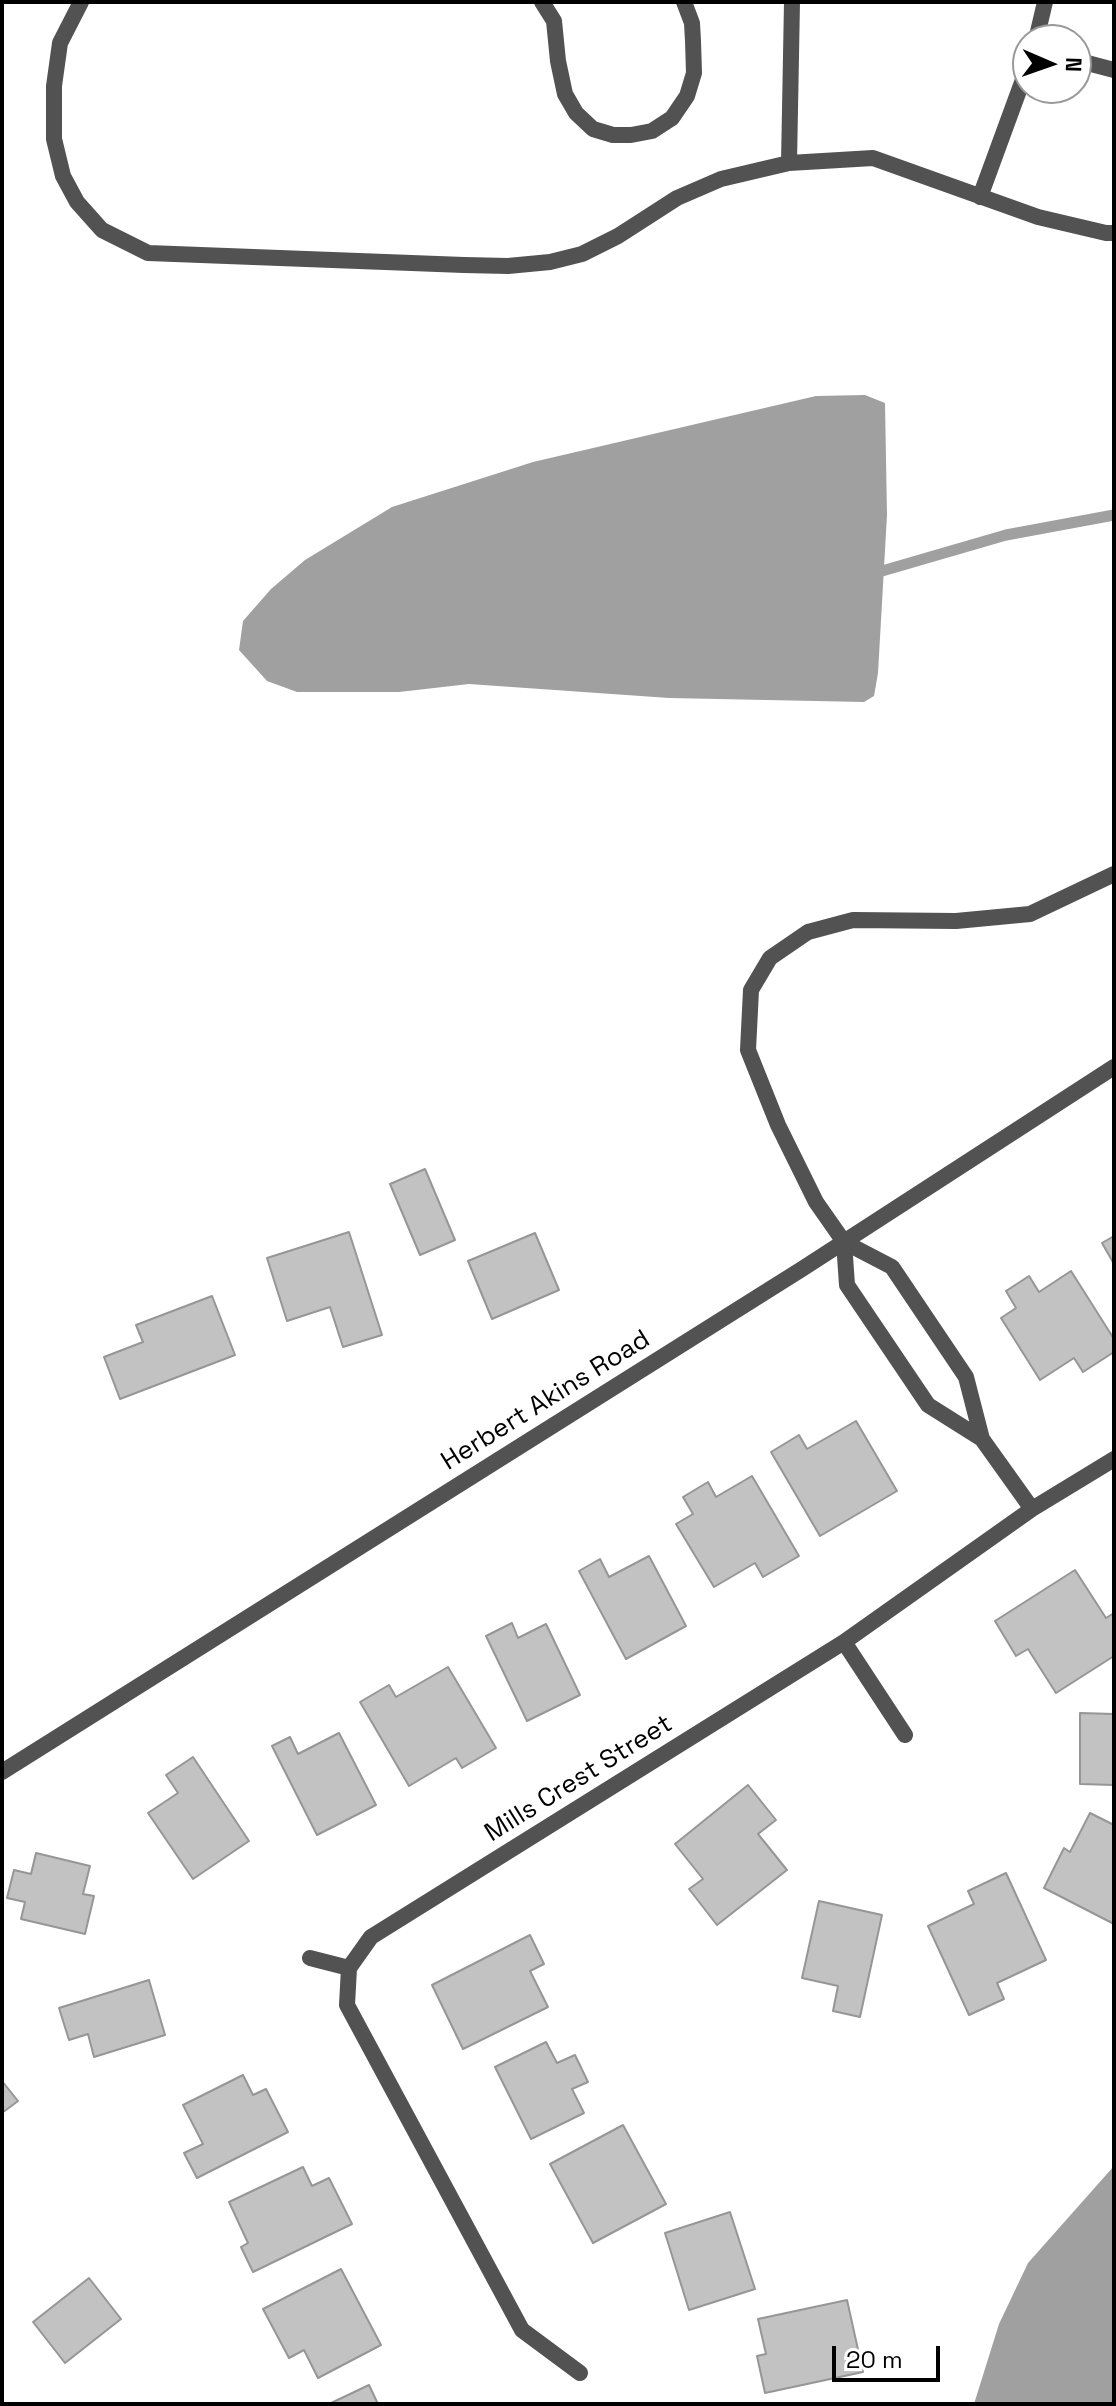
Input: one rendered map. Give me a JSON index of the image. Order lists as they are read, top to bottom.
{
  "streets": {
    "street": ["Herbert Akins Road", "Mills Crest Street"]
  },
  "scale_bar": "20 m",
  "north": "right"
}
